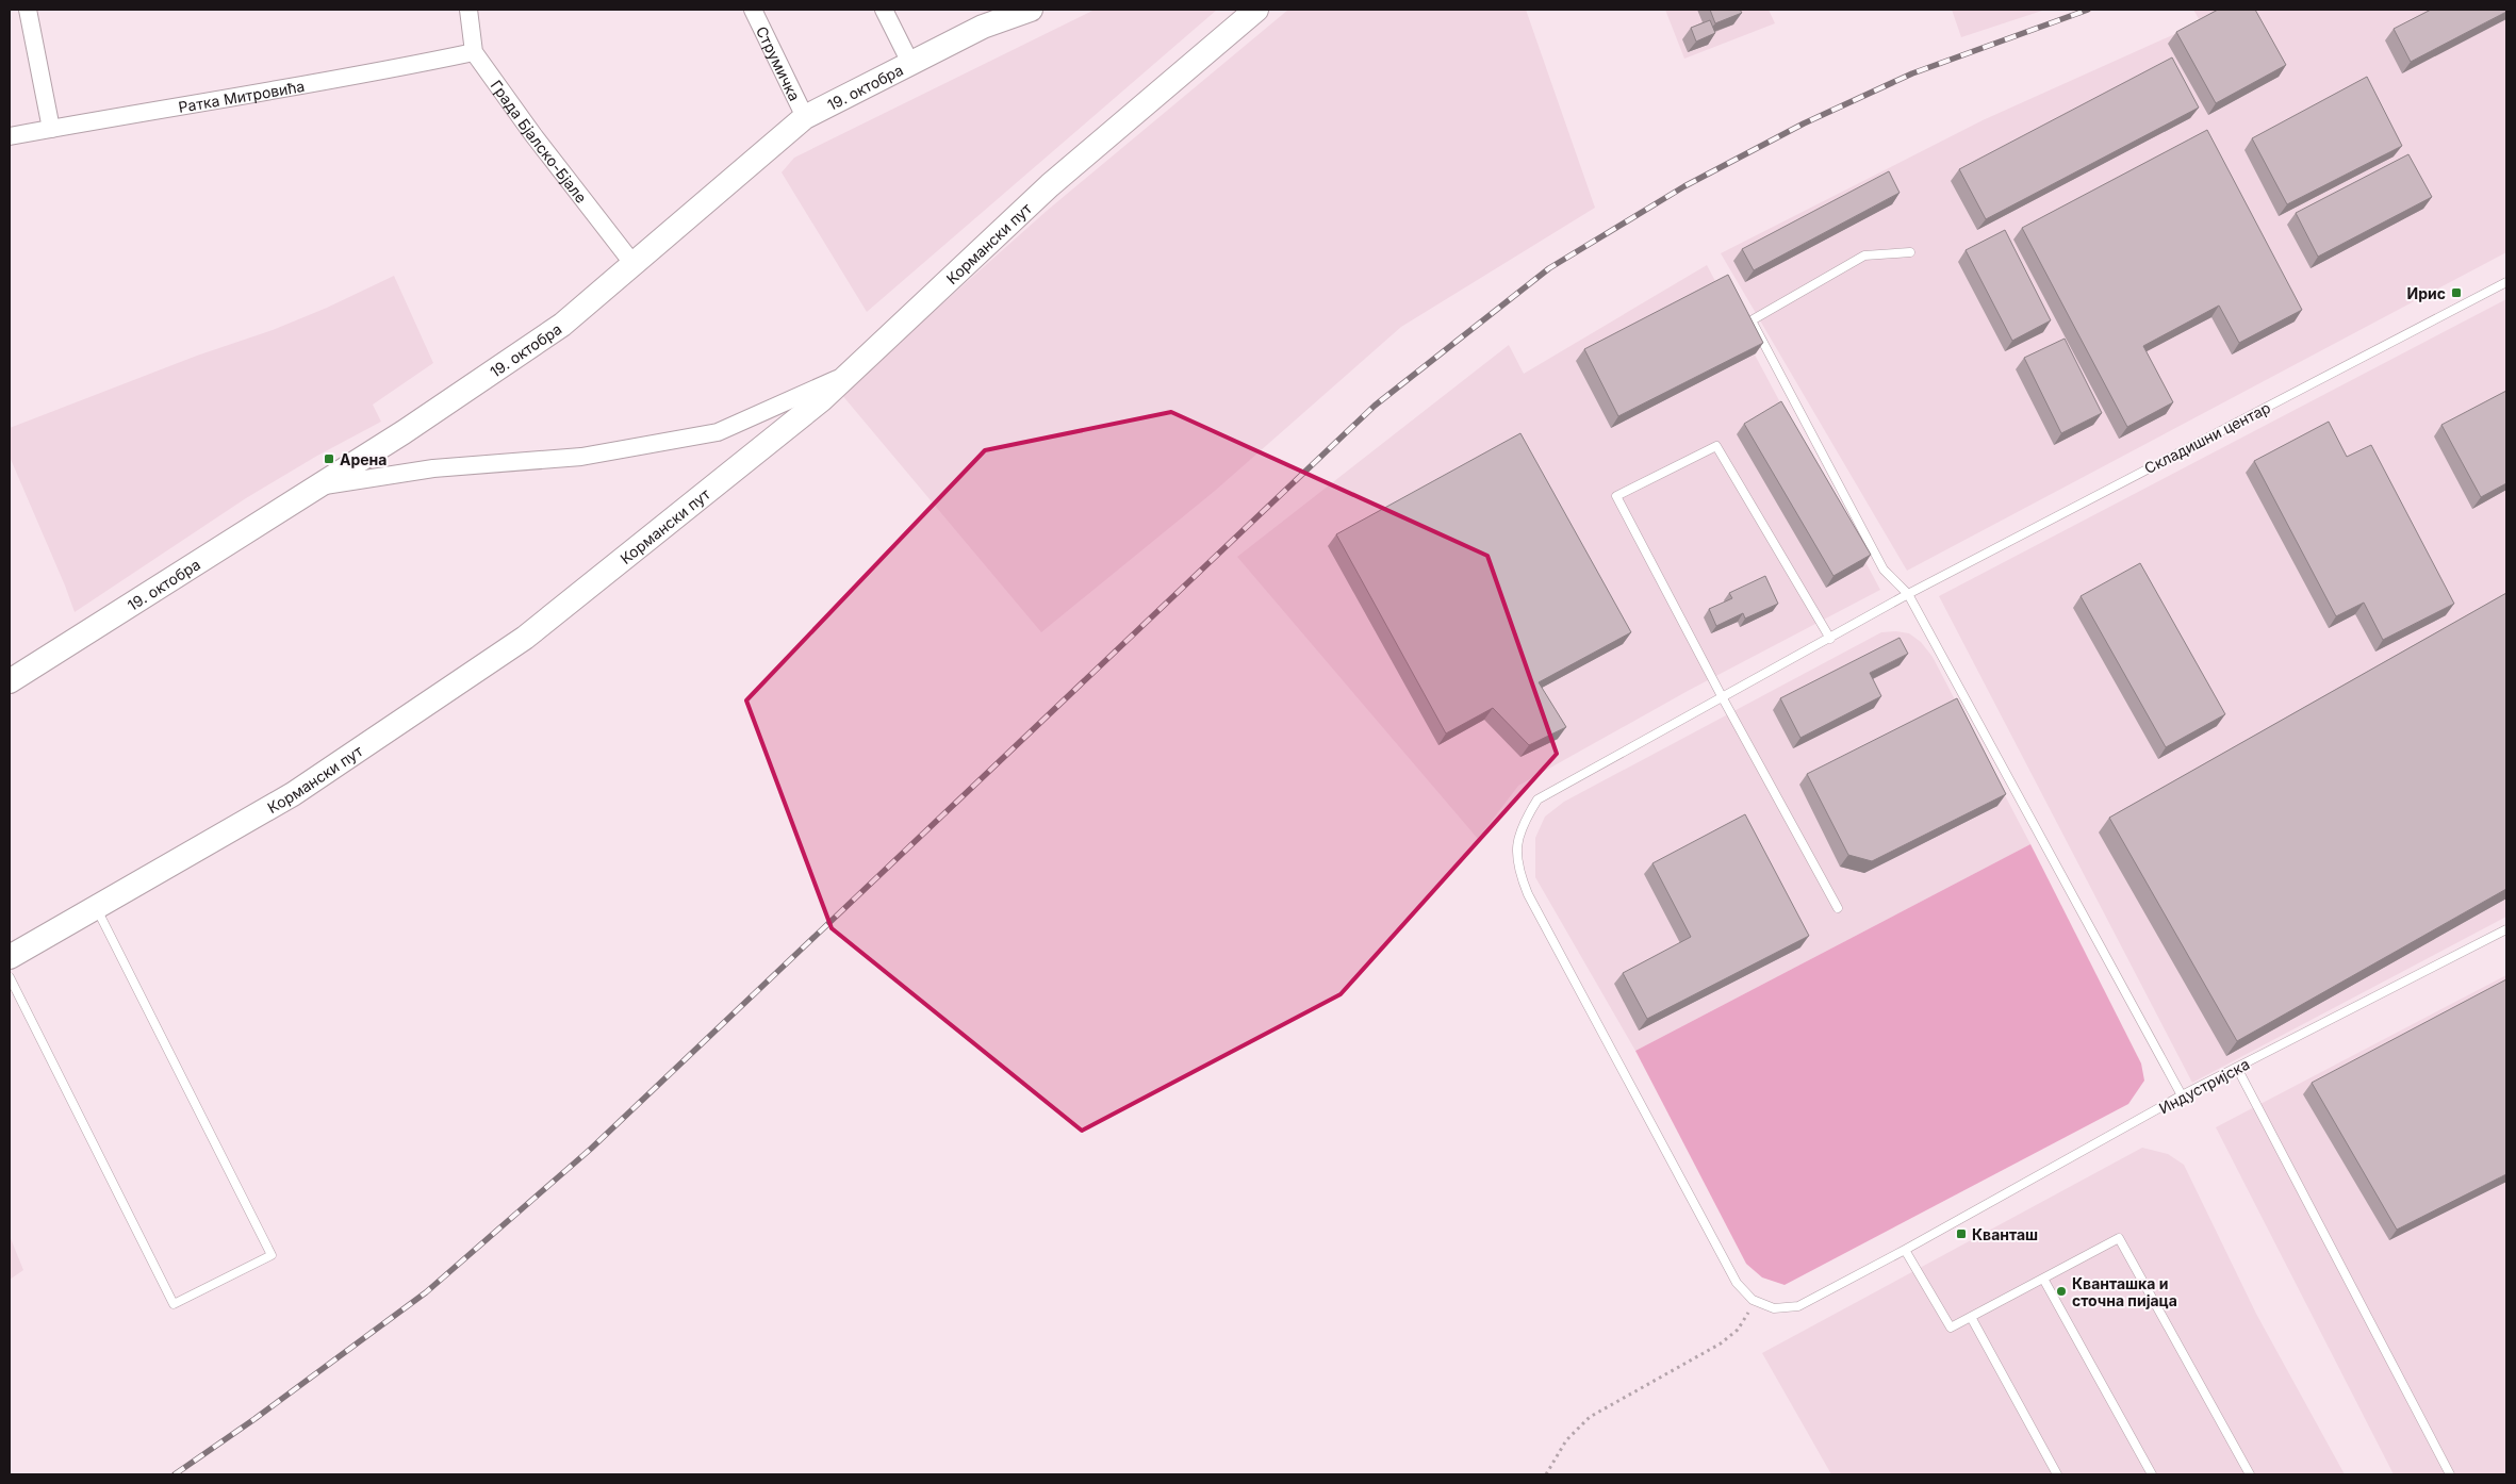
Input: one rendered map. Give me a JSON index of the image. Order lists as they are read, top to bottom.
{
  "streets": {
    "street": [
      "Струмичка",
      "19. октобра",
      "Ратка Митровића",
      "Града Бјалско-Бјале",
      "Кормански пут"
    ],
    "lane": ["Складишни центар", "Индустријска"]
  },
  "crossings": [
    ["Струмичка", "19. октобра"],
    ["19. октобра", "Града Бјалско-Бјале"],
    ["Ратка Митровића", "Града Бјалско-Бјале"],
    ["Складишни центар", "Индустријска"]
  ],
  "places": {
    "transit": ["Ирис", "Арена", "Кванташ"],
    "other": ["Кванташка и сточна пијаца"]
  }
}
